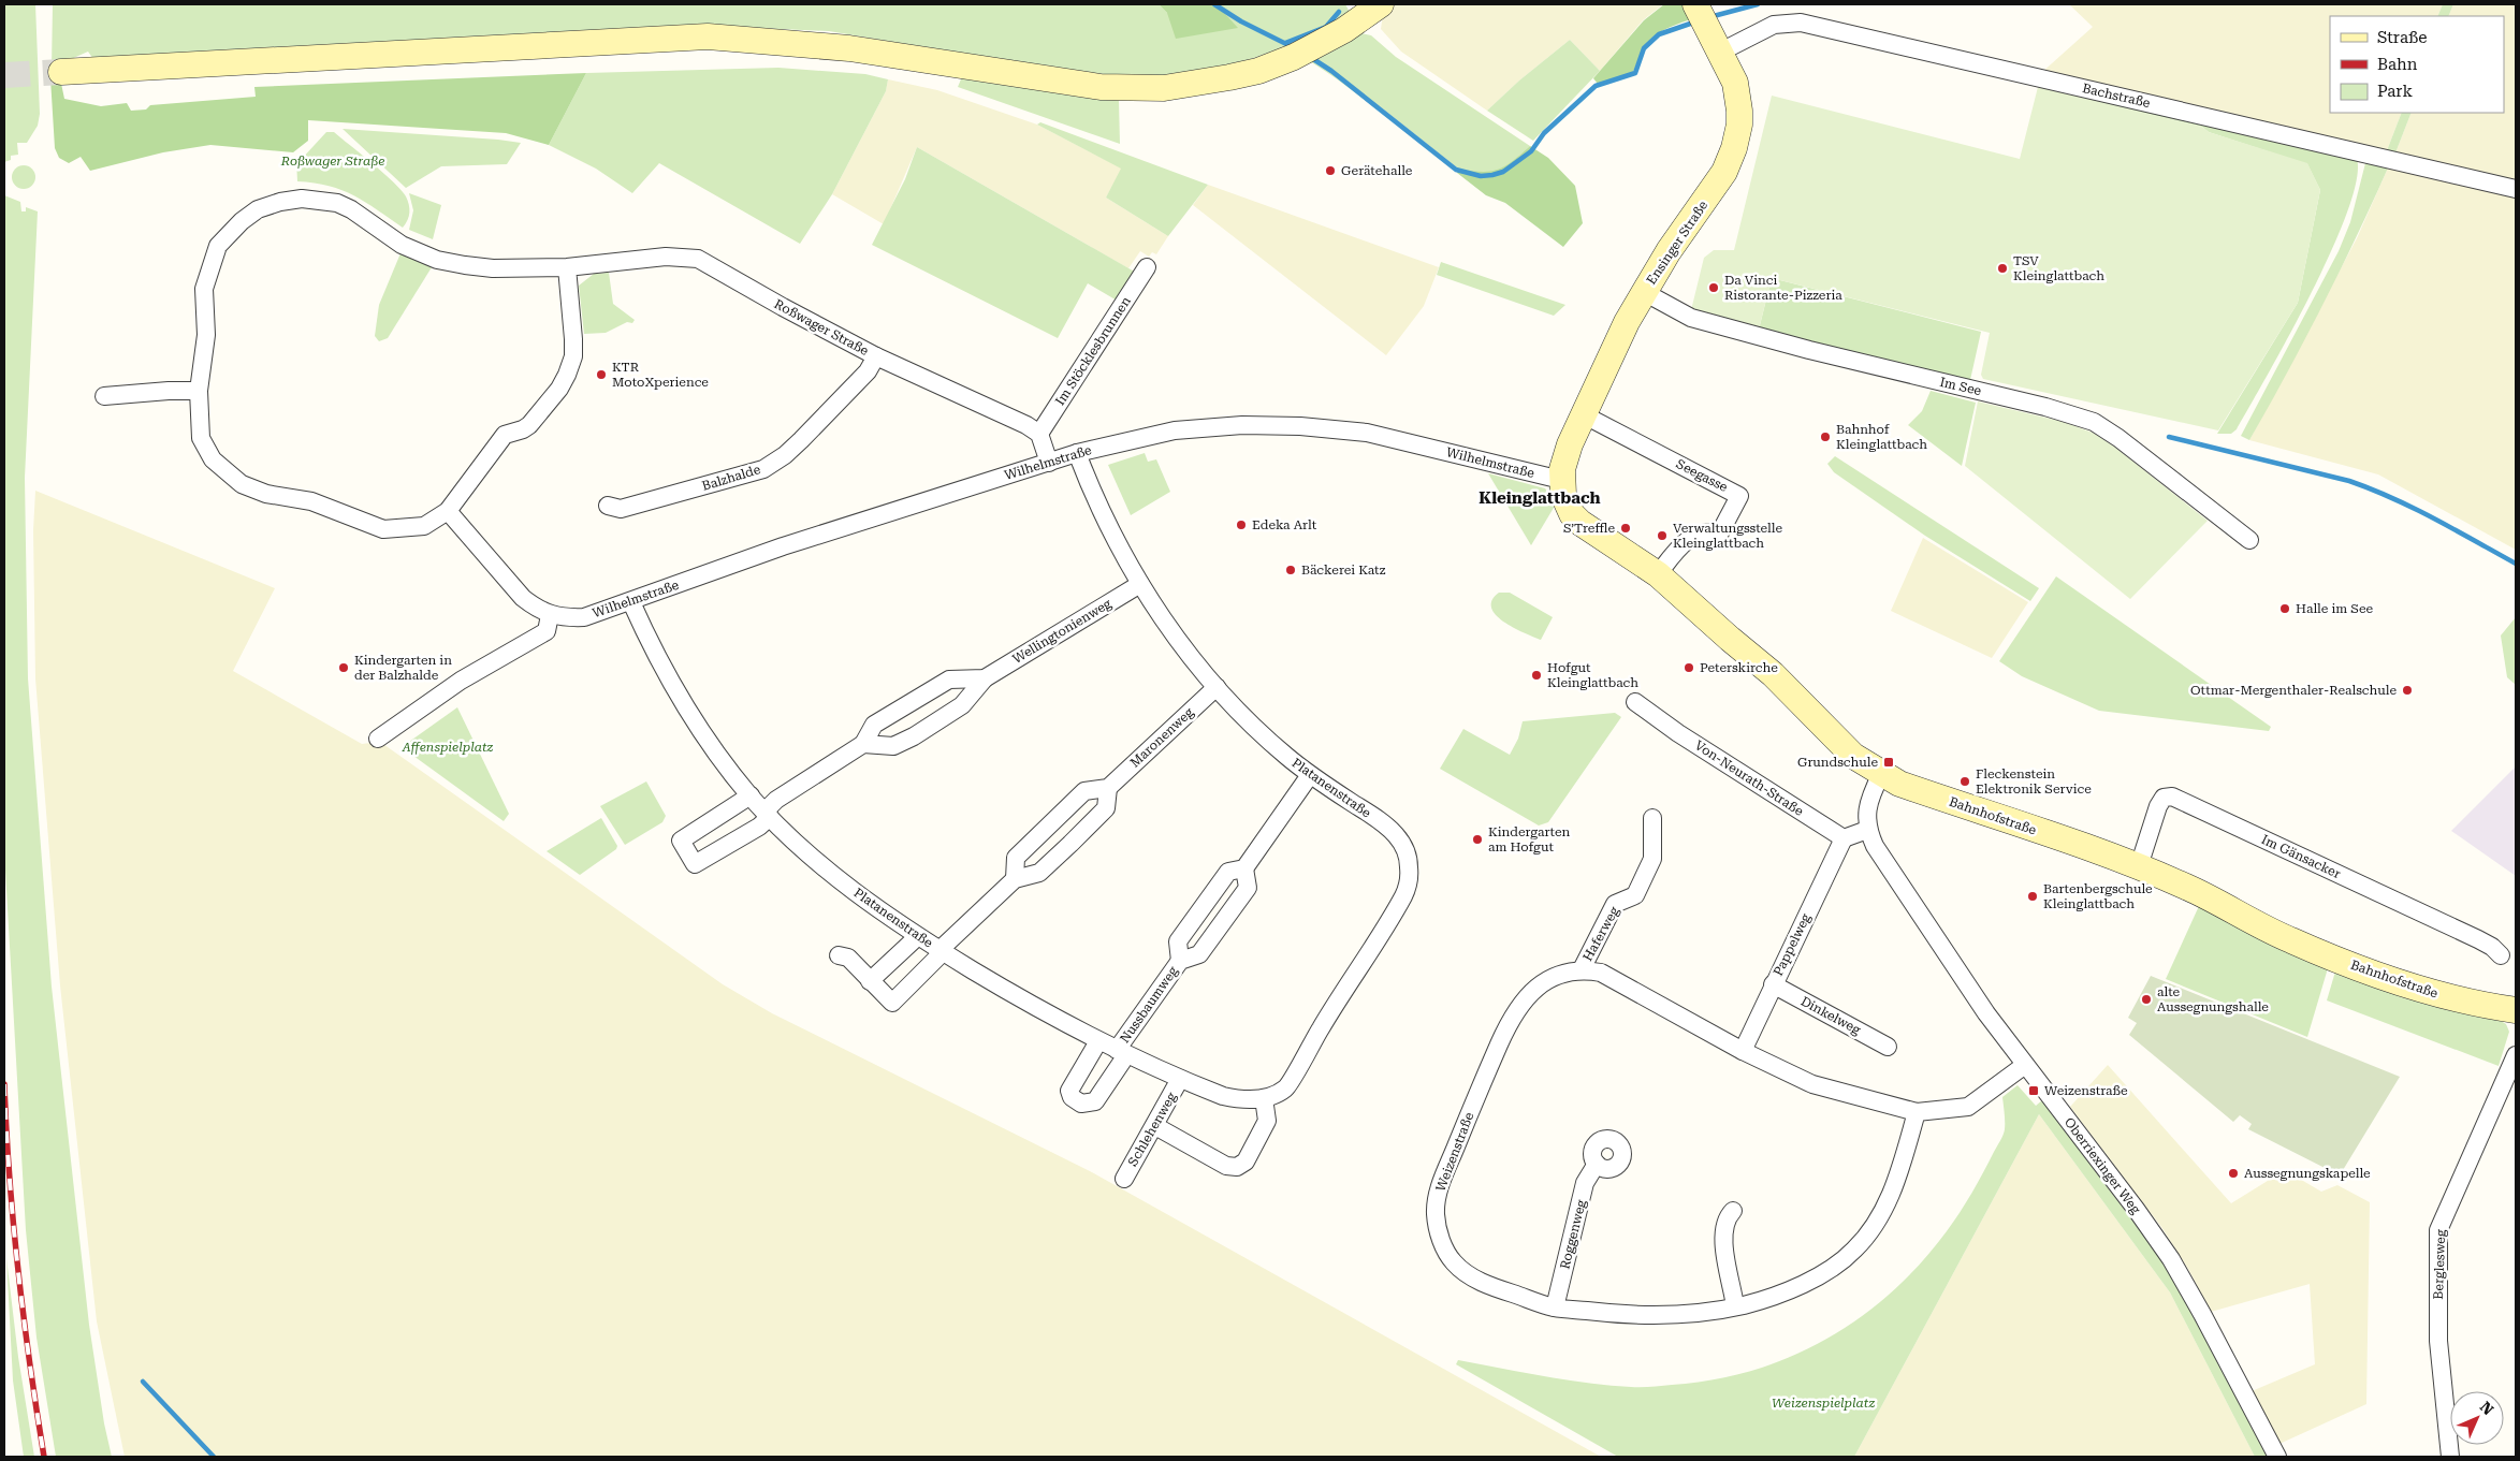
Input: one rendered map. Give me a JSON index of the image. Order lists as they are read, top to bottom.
{
  "streets": {
    "main road": ["Ensinger Straße", "Bahnhofstraße"],
    "street": [
      "Bachstraße",
      "Roßwager Straße",
      "Im Stöcklesbrunnen",
      "Im See",
      "Wilhelmstraße",
      "Seegasse",
      "Balzhalde",
      "Wellingtonienweg",
      "Maronenweg",
      "Von-Neurath-Straße",
      "Platanenstraße",
      "Im Gänsacker",
      "Haferweg",
      "Pappelweg",
      "Nussbaumweg",
      "Dinkelweg",
      "Schlehenweg",
      "Weizenstraße",
      "Oberriexinger Weg",
      "Roggenweg",
      "Berglesweg"
    ]
  },
  "crossings": [
    ["Bachstraße", "Ensinger Straße"],
    ["Ensinger Straße", "Im See"],
    ["Ensinger Straße", "Wilhelmstraße"],
    ["Ensinger Straße", "Seegasse"],
    ["Ensinger Straße", "Bahnhofstraße"],
    ["Roßwager Straße", "Im Stöcklesbrunnen"],
    ["Roßwager Straße", "Wilhelmstraße"],
    ["Roßwager Straße", "Balzhalde"],
    ["Wilhelmstraße", "Platanenstraße"],
    ["Wilhelmstraße", "Bahnhofstraße"],
    ["Seegasse", "Bahnhofstraße"],
    ["Wellingtonienweg", "Platanenstraße"],
    ["Maronenweg", "Platanenstraße"],
    ["Von-Neurath-Straße", "Pappelweg"],
    ["Platanenstraße", "Nussbaumweg"],
    ["Platanenstraße", "Schlehenweg"],
    ["Bahnhofstraße", "Im Gänsacker"],
    ["Haferweg", "Weizenstraße"],
    ["Pappelweg", "Dinkelweg"],
    ["Pappelweg", "Weizenstraße"],
    ["Weizenstraße", "Oberriexinger Weg"],
    ["Weizenstraße", "Roggenweg"]
  ],
  "districts": ["Kleinglattbach"],
  "parks": ["Roßwager Straße", "Affenspielplatz", "Weizenspielplatz"],
  "places": {
    "other": [
      "Gerätehalle",
      "TSV Kleinglattbach",
      "Da Vinci Ristorante-Pizzeria",
      "KTR MotoXperience",
      "Bahnhof Kleinglattbach",
      "Edeka Arlt",
      "S’Treffle",
      "Verwaltungsstelle Kleinglattbach",
      "Bäckerei Katz",
      "Halle im See",
      "Kindergarten in der Balzhalde",
      "Peterskirche",
      "Hofgut Kleinglattbach",
      "Ottmar-Mergenthaler-Realschule",
      "Fleckenstein Elektronik Service",
      "Kindergarten am Hofgut",
      "Bartenbergschule Kleinglattbach",
      "alte Aussegnungshalle",
      "Aussegnungskapelle"
    ],
    "transit": ["Grundschule", "Weizenstraße"]
  },
  "legend": ["Straße", "Bahn", "Park"],
  "north": "top right"
}
